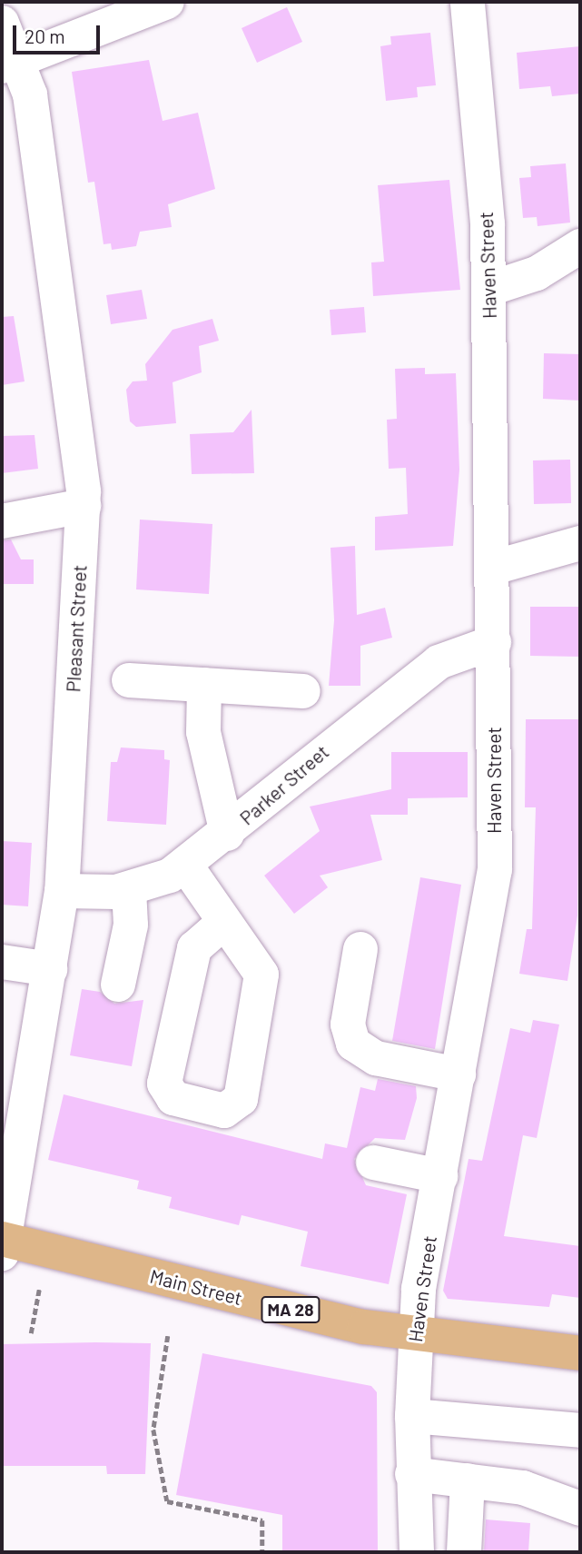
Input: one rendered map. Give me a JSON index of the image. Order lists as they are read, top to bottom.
{
  "streets": {
    "main road": ["Main Street", "MA 28"],
    "street": ["Haven Street", "Pleasant Street", "Parker Street"]
  },
  "crossings": [
    ["Haven Street", "Parker Street"],
    ["Haven Street", "Main Street"],
    ["Pleasant Street", "Parker Street"],
    ["Pleasant Street", "Main Street"]
  ],
  "scale_bar": "20 m"
}
